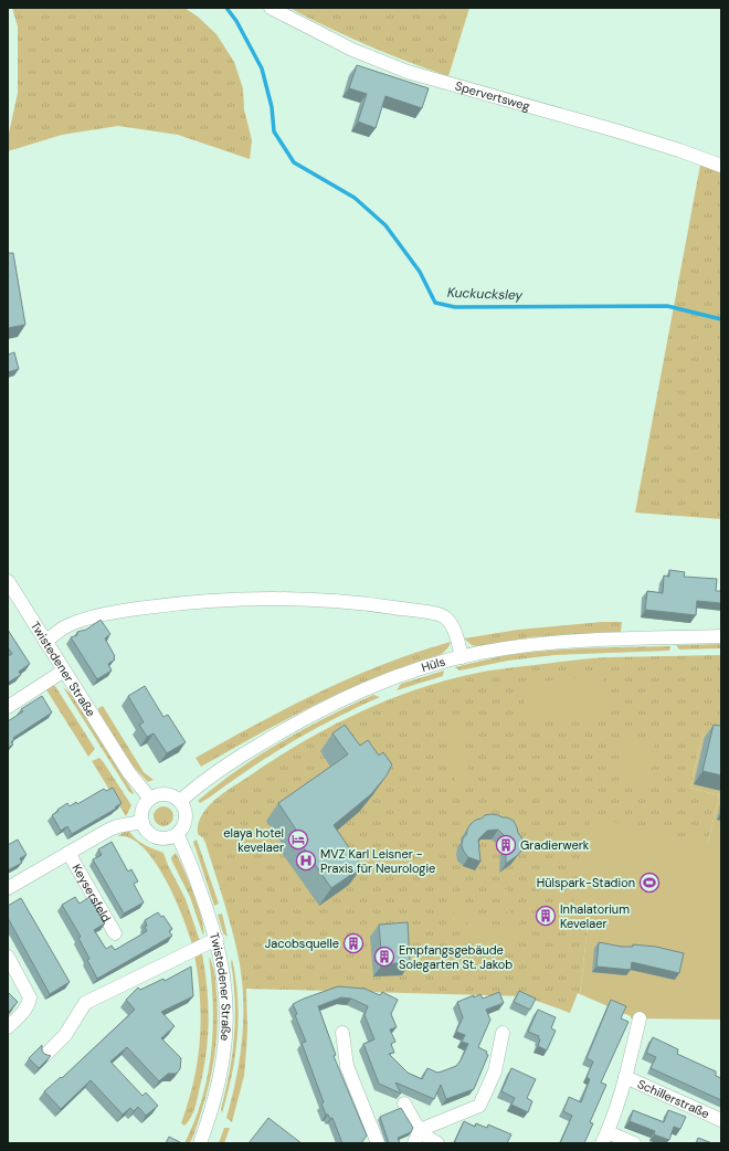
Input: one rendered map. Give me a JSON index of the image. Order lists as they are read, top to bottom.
{
  "streets": {
    "street": [
      "Spervertsweg",
      "Hüls",
      "Twistedener Straße",
      "Keysersfeld",
      "Schillerstraße"
    ]
  },
  "crossings": [
    ["Hüls", "Twistedener Straße"],
    ["Hüls", "Keysersfeld"],
    ["Twistedener Straße", "Keysersfeld"]
  ],
  "water": ["Kuckucksley"],
  "places": {
    "hotel": ["elaya hotel kevelaer"],
    "building": [
      "Gradierwerk",
      "Inhalatorium Kevelaer",
      "Jacobsquelle",
      "Empfangsgebäude Solegarten St. Jakob"
    ],
    "hospital": ["MVZ Karl Leisner - Praxis für Neurologie"],
    "sports": ["Hülspark-Stadion"]
  }
}
